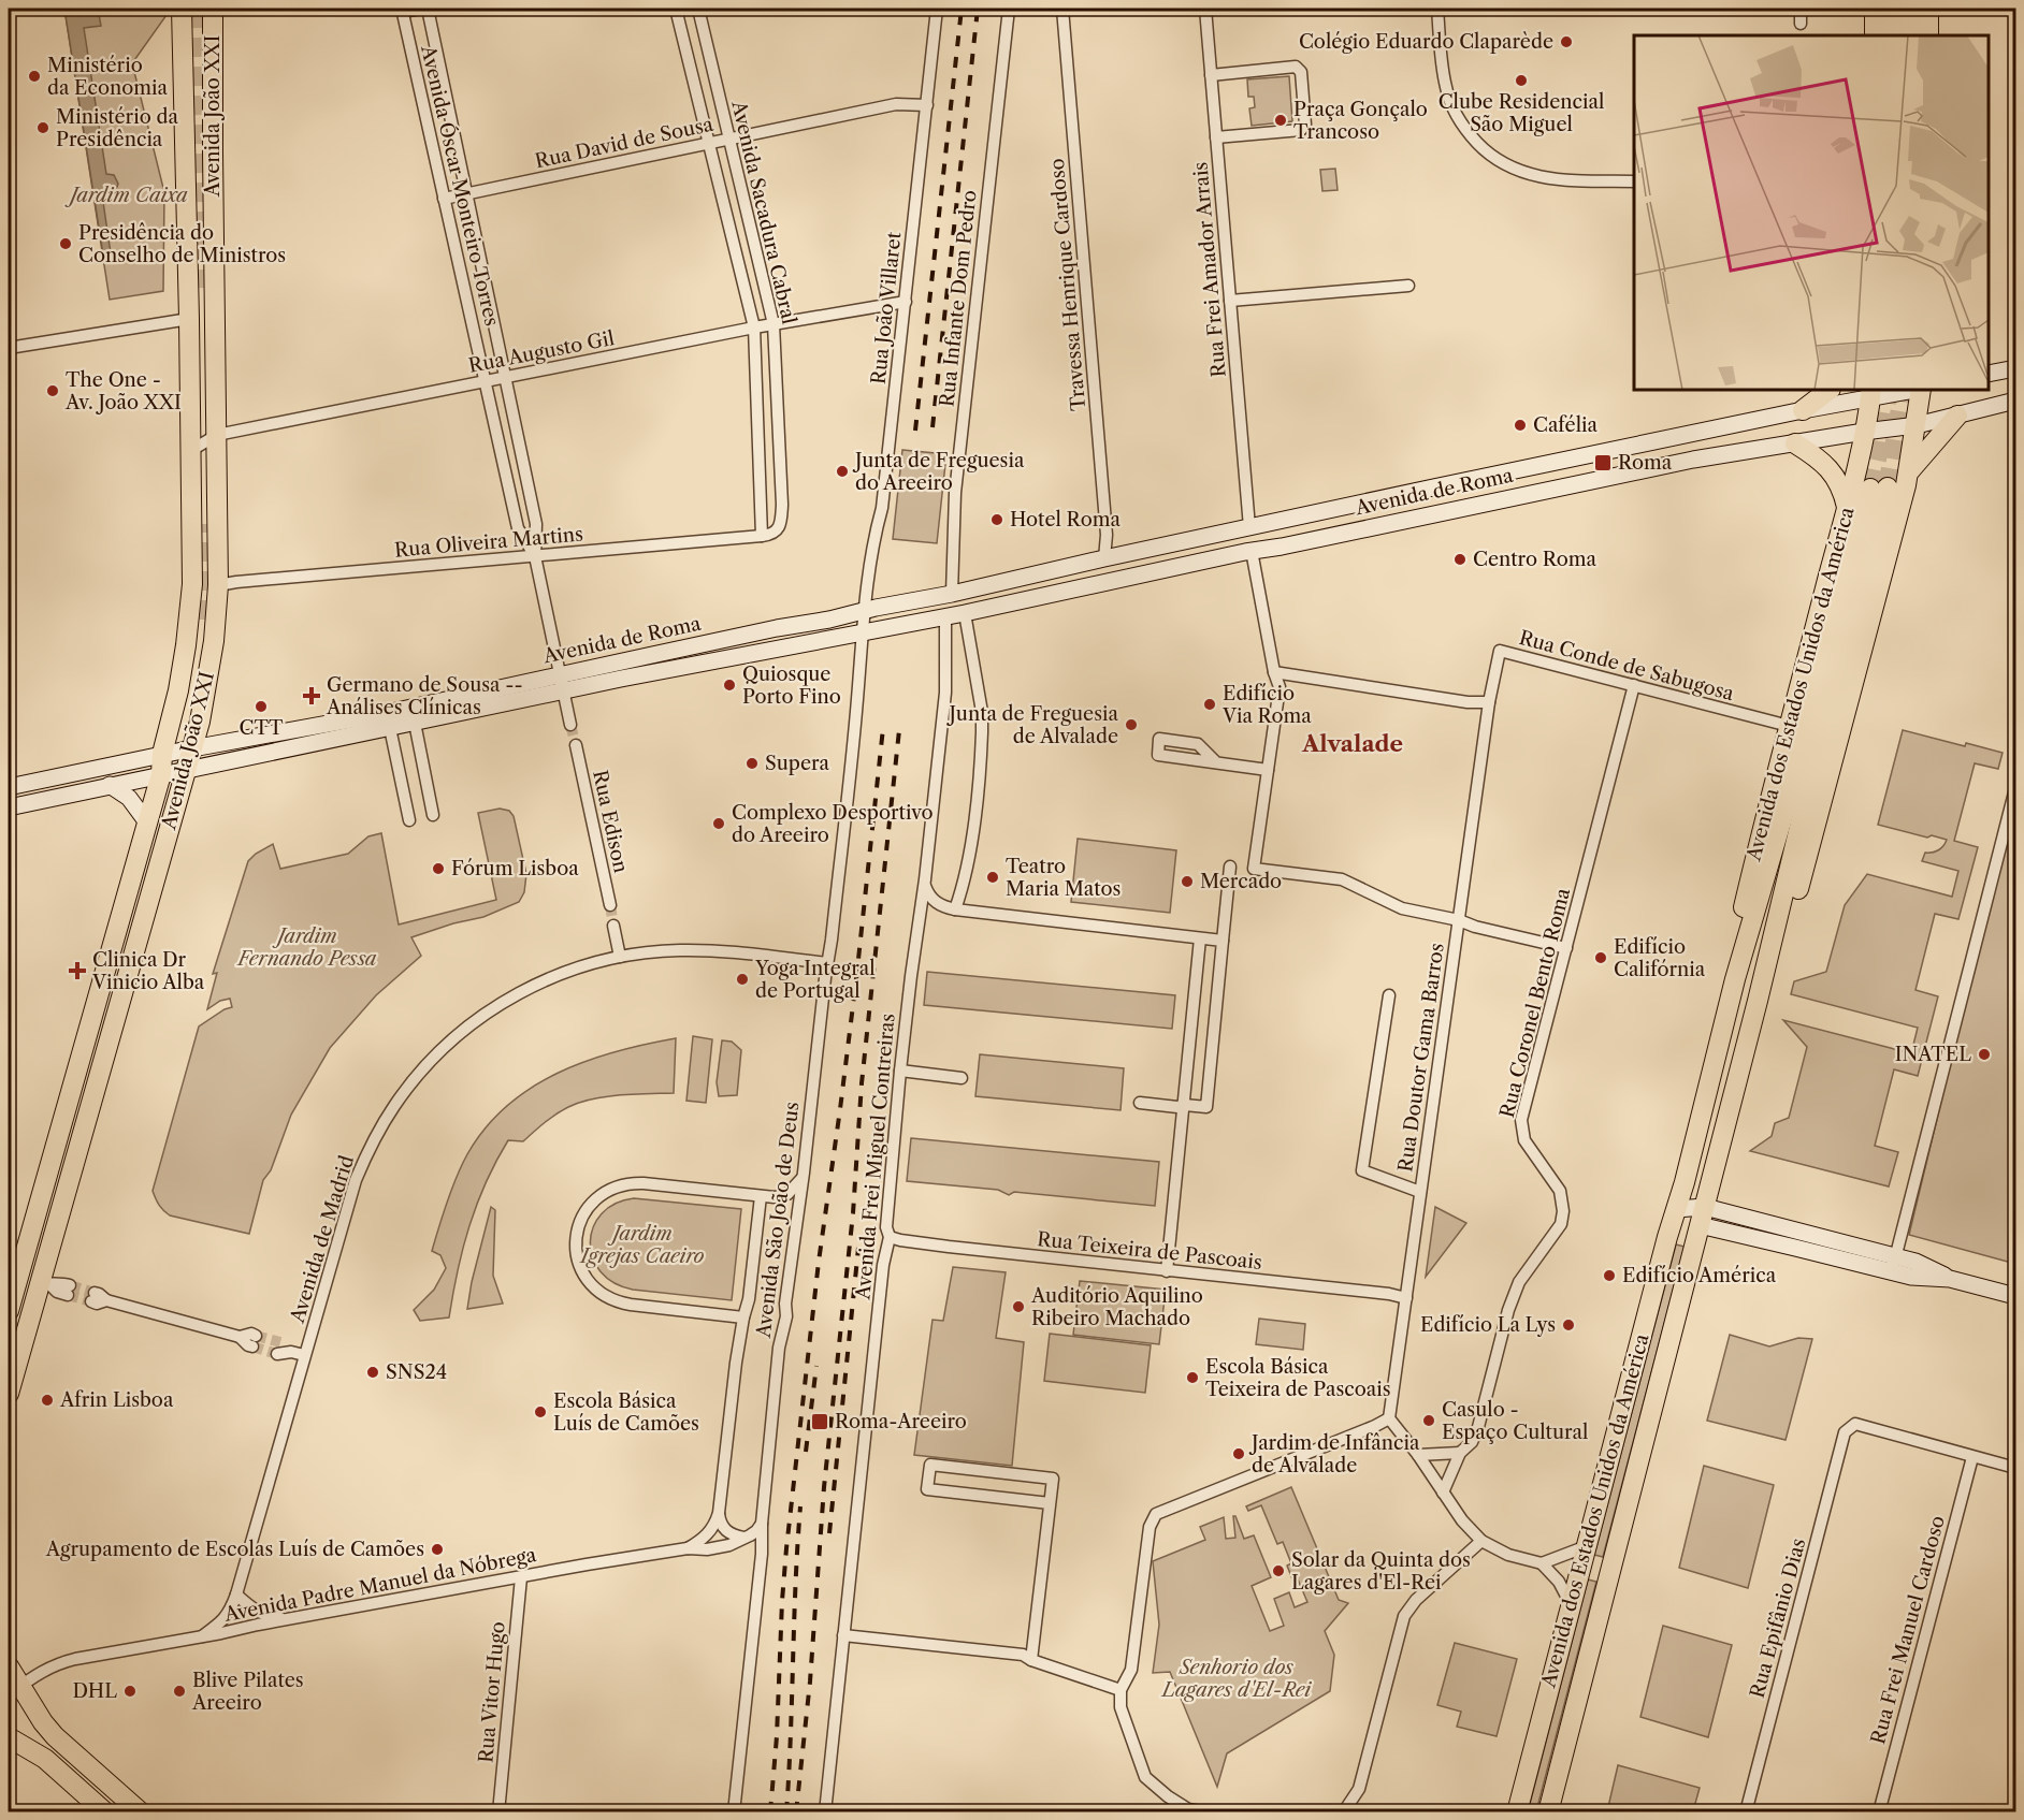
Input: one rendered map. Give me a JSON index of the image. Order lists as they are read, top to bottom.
{
  "streets": {
    "main road": ["Avenida João XXI", "Avenida de Roma", "Avenida dos Estados Unidos da América"],
    "street": [
      "Rua David de Sousa",
      "Avenida Óscar Monteiro Torres",
      "Avenida Sacadura Cabral",
      "Rua Frei Amador Arrais",
      "Travessa Henrique Cardoso",
      "Rua Infante Dom Pedro",
      "Rua João Villaret",
      "Rua Augusto Gil",
      "Rua Oliveira Martins",
      "Rua Conde de Sabugosa",
      "Rua Edison",
      "Rua Coronel Bento Roma",
      "Rua Doutor Gama Barros",
      "Avenida Frei Miguel Contreiras",
      "Avenida São João de Deus",
      "Avenida de Madrid",
      "Rua Teixeira de Pascoais",
      "Avenida Padre Manuel da Nóbrega",
      "Rua Epifânio Dias",
      "Rua Frei Manuel Cardoso",
      "Rua Vitor Hugo"
    ]
  },
  "crossings": [
    ["Avenida João XXI", "Rua Augusto Gil"],
    ["Avenida João XXI", "Avenida de Roma"],
    ["Avenida João XXI", "Rua Oliveira Martins"],
    ["Rua David de Sousa", "Avenida Óscar Monteiro Torres"],
    ["Rua David de Sousa", "Avenida Sacadura Cabral"],
    ["Rua David de Sousa", "Rua João Villaret"],
    ["Avenida Óscar Monteiro Torres", "Rua Augusto Gil"],
    ["Avenida Óscar Monteiro Torres", "Avenida de Roma"],
    ["Avenida Óscar Monteiro Torres", "Rua Oliveira Martins"],
    ["Avenida Sacadura Cabral", "Rua Augusto Gil"],
    ["Avenida Sacadura Cabral", "Rua Oliveira Martins"],
    ["Rua Frei Amador Arrais", "Avenida de Roma"],
    ["Travessa Henrique Cardoso", "Avenida de Roma"],
    ["Rua Infante Dom Pedro", "Avenida de Roma"],
    ["Rua João Villaret", "Rua Augusto Gil"],
    ["Rua João Villaret", "Avenida de Roma"],
    ["Avenida de Roma", "Avenida dos Estados Unidos da América"],
    ["Avenida de Roma", "Avenida Frei Miguel Contreiras"],
    ["Avenida de Roma", "Avenida São João de Deus"],
    ["Rua Conde de Sabugosa", "Avenida dos Estados Unidos da América"],
    ["Rua Conde de Sabugosa", "Rua Coronel Bento Roma"],
    ["Rua Conde de Sabugosa", "Rua Doutor Gama Barros"],
    ["Rua Doutor Gama Barros", "Rua Teixeira de Pascoais"],
    ["Avenida Frei Miguel Contreiras", "Rua Teixeira de Pascoais"],
    ["Avenida São João de Deus", "Avenida de Madrid"],
    ["Avenida São João de Deus", "Avenida Padre Manuel da Nóbrega"],
    ["Avenida de Madrid", "Avenida Padre Manuel da Nóbrega"],
    ["Avenida Padre Manuel da Nóbrega", "Rua Vitor Hugo"],
    ["Rua Epifânio Dias", "Rua Frei Manuel Cardoso"]
  ],
  "districts": ["Alvalade"],
  "parks": [
    "Jardim Caixa",
    "Jardim Fernando Pessa",
    "Jardim Igrejas Caeiro",
    "Senhorio dos Lagares d'El-Rei"
  ],
  "places": {
    "other": [
      "Colégio Eduardo Claparède",
      "Ministério da Economia",
      "Clube Residencial São Miguel",
      "Praça Gonçalo Trancoso",
      "Ministério da Presidência",
      "Presidência do Conselho de Ministros",
      "The One - Av. João XXI",
      "Cafélia",
      "Junta de Freguesia do Areeiro",
      "Hotel Roma",
      "Centro Roma",
      "Quiosque Porto Fino",
      "Edifício Via Roma",
      "CTT",
      "Junta de Freguesia de Alvalade",
      "Supera",
      "Complexo Desportivo do Areeiro",
      "Fórum Lisboa",
      "Teatro Maria Matos",
      "Mercado",
      "Edifício Califórnia",
      "Yoga Integral de Portugal",
      "INATEL",
      "Edifício América",
      "Auditório Aquilino Ribeiro Machado",
      "Edifício La Lys",
      "SNS24",
      "Escola Básica Teixeira de Pascoais",
      "Afrin Lisboa",
      "Escola Básica Luís de Camões",
      "Casulo - Espaço Cultural",
      "Jardim de Infância de Alvalade",
      "Agrupamento de Escolas Luís de Camões",
      "Solar da Quinta dos Lagares d'El-Rei",
      "DHL",
      "Blive Pilates Areeiro"
    ],
    "transit": ["Roma", "Roma-Areeiro"],
    "health": ["Germano de Sousa -- Análises Clínicas", "Clinica Dr Vinicio Alba"]
  }
}
